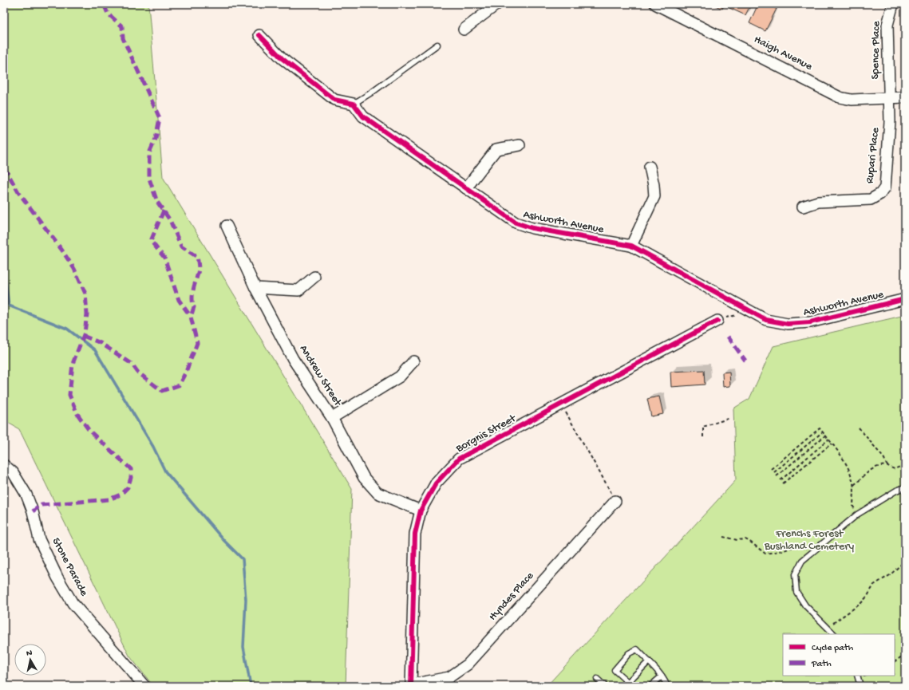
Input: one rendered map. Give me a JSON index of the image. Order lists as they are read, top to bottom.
{
  "streets": {
    "street": [
      "Spence Place",
      "Haigh Avenue",
      "Rupari Place",
      "Ashworth Avenue",
      "Andrew Street",
      "Borgnis Street",
      "Stone Parade",
      "Hyndes Place"
    ]
  },
  "crossings": [
    ["Spence Place", "Haigh Avenue"],
    ["Spence Place", "Rupari Place"],
    ["Haigh Avenue", "Rupari Place"],
    ["Andrew Street", "Borgnis Street"],
    ["Borgnis Street", "Hyndes Place"]
  ],
  "parks": ["Frenchs Forest Bushland Cemetery"],
  "legend": ["Cycle path", "Path"],
  "north": "top"
}
